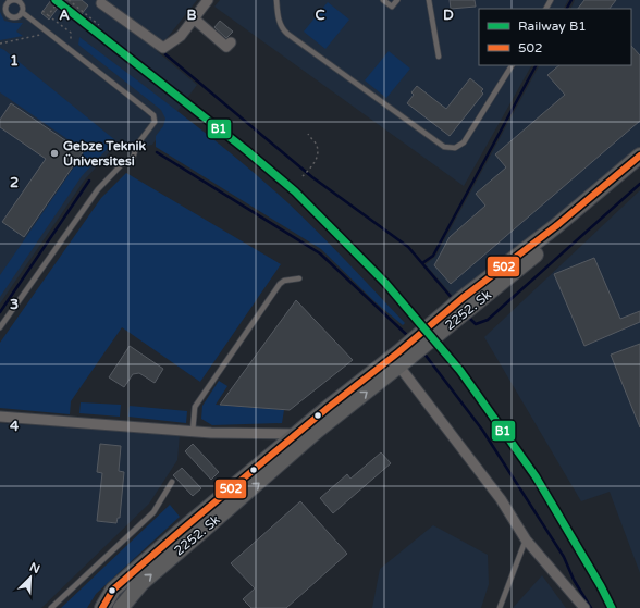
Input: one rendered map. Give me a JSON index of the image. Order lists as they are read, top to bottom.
{
  "streets": {
    "main road": ["2252. Sk"]
  },
  "places": ["Gebze Teknik Üniversitesi"],
  "lines": ["rail line B1", "transit line 502"],
  "legend": ["Railway B1", "502"],
  "north": "top right",
  "grid": {
    "columns": [
      "A",
      "B",
      "C",
      "D"
    ],
    "rows": [
      "1",
      "2",
      "3",
      "4"
    ]
  }
}
